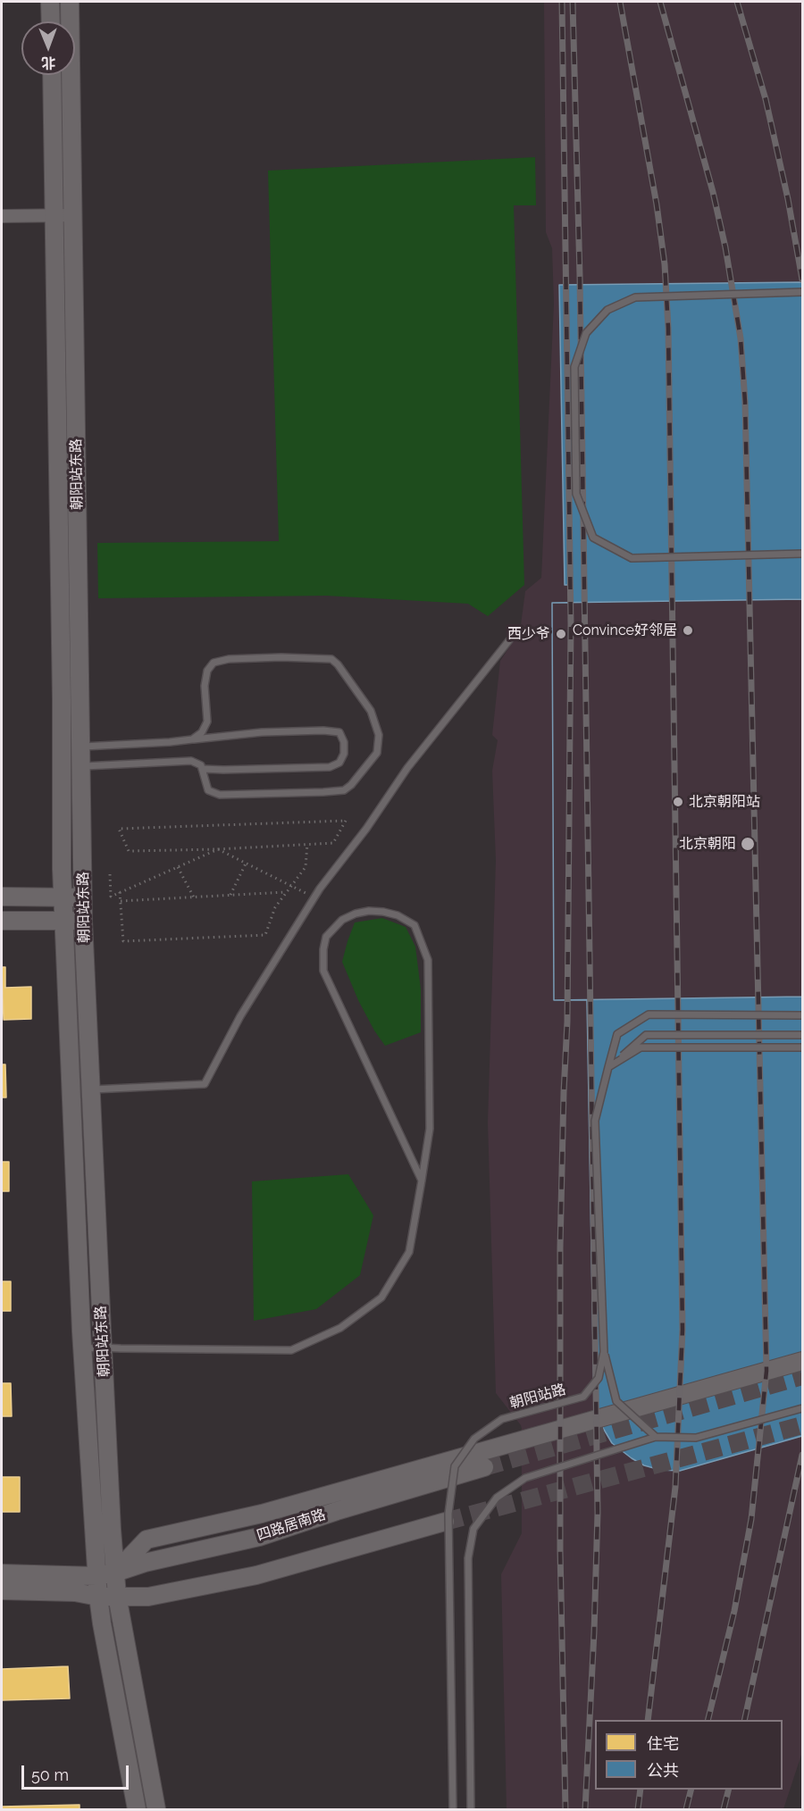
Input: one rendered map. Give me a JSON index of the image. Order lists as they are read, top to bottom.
{
  "streets": {
    "main road": ["朝阳站东路", "四路居南路"],
    "lane": ["朝阳站路"]
  },
  "crossings": [
    ["朝阳站东路", "四路居南路"]
  ],
  "places": [
    "Convince好邻居",
    "西少爷",
    "北京朝阳站",
    "北京朝阳"
  ],
  "legend": ["住宅", "公共"],
  "scale_bar": "50 m",
  "north": "bottom"
}
